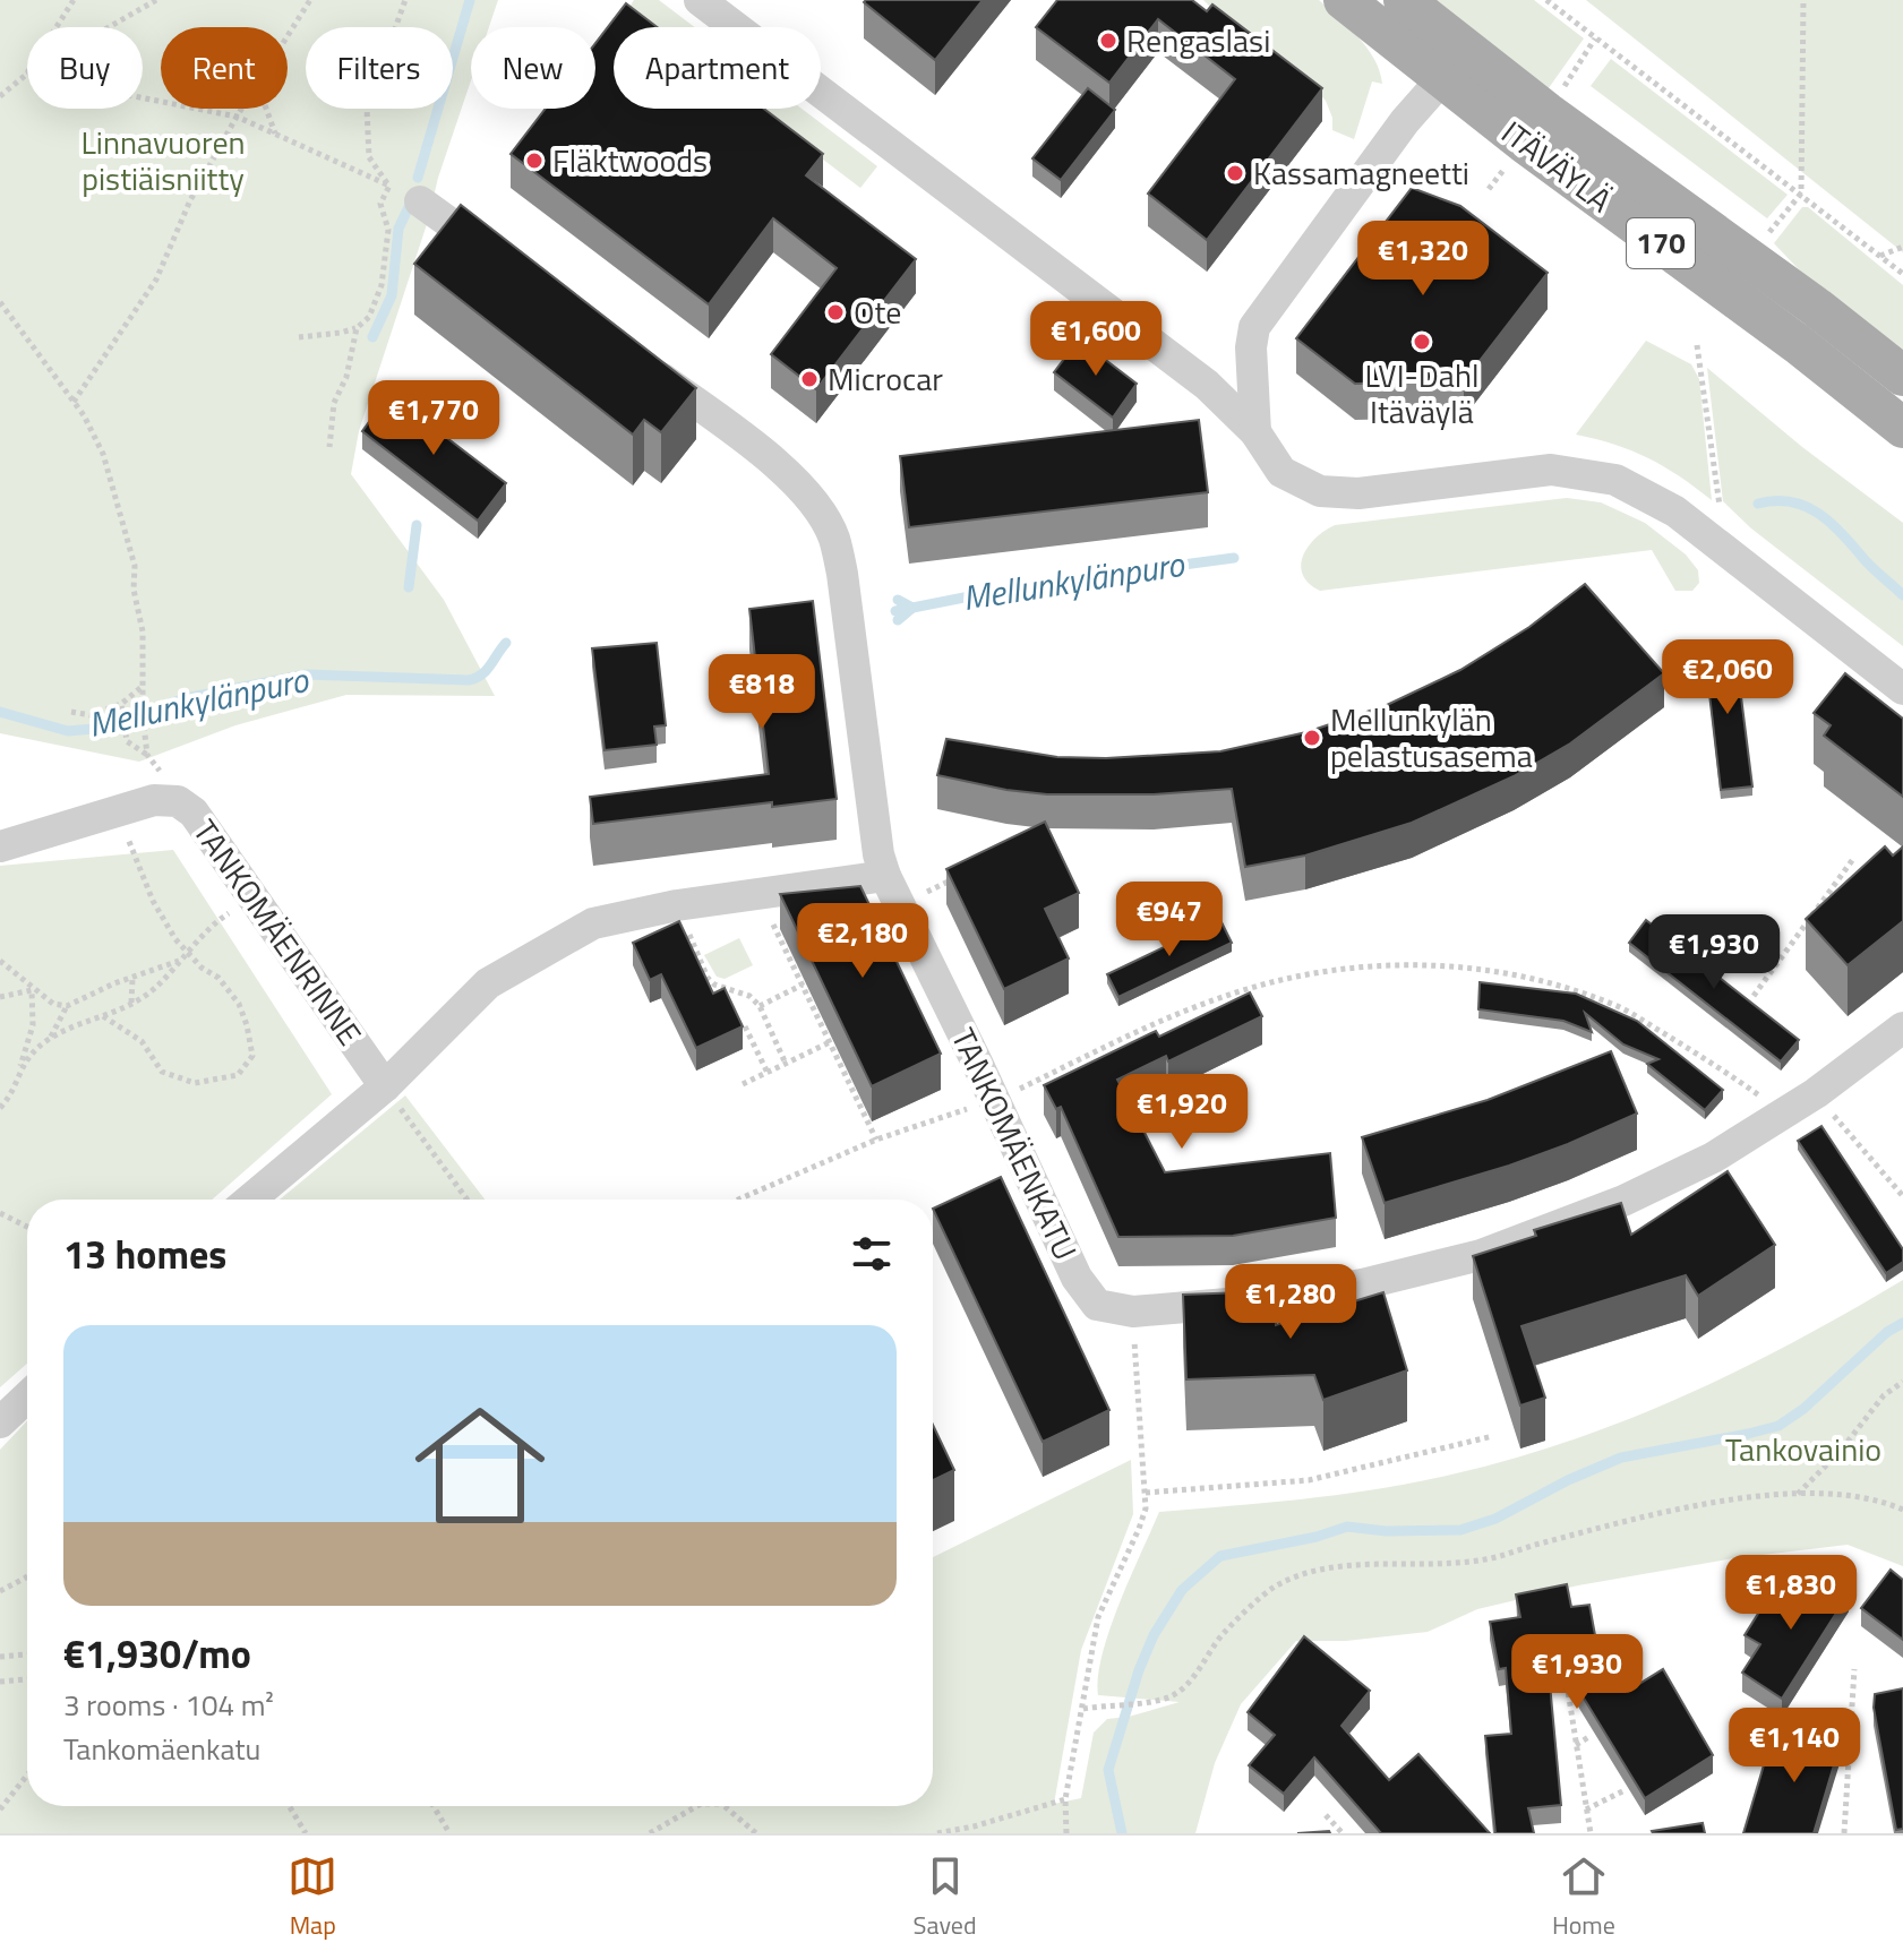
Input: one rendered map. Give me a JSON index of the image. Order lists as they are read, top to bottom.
{
  "streets": {
    "main road": ["ITÄVÄYLÄ", "170"],
    "street": ["TANKOMÄENRINNE", "TANKOMÄENKATU"]
  },
  "water": ["Mellunkylänpuro"],
  "parks": ["Linnavuoren pistiäisniitty", "Tankovainio"],
  "places": [
    "Rengaslasi",
    "Fläktwoods",
    "Kassamagneetti",
    "Ote",
    "LVI-Dahl Itäväylä",
    "Microcar",
    "Mellunkylän pelastusasema"
  ],
  "page": {
    "chip": [
      "Buy",
      "Rent",
      "Filters",
      "New",
      "Apartment"
    ],
    "price": [
      "€1,320",
      "€1,600",
      "€1,770",
      "€2,060",
      "€818",
      "€947",
      "€2,180",
      "€1,930",
      "€1,920",
      "€1,280",
      "€1,830",
      "€1,930",
      "€1,140"
    ],
    "heading": "13 homes",
    "list": [
      {
        "name": "€1,930/mo",
        "note": "3 rooms · 104 m² · Tankomäenkatu"
      }
    ],
    "tabs": ["Map", "Saved", "Home"]
  }
}
